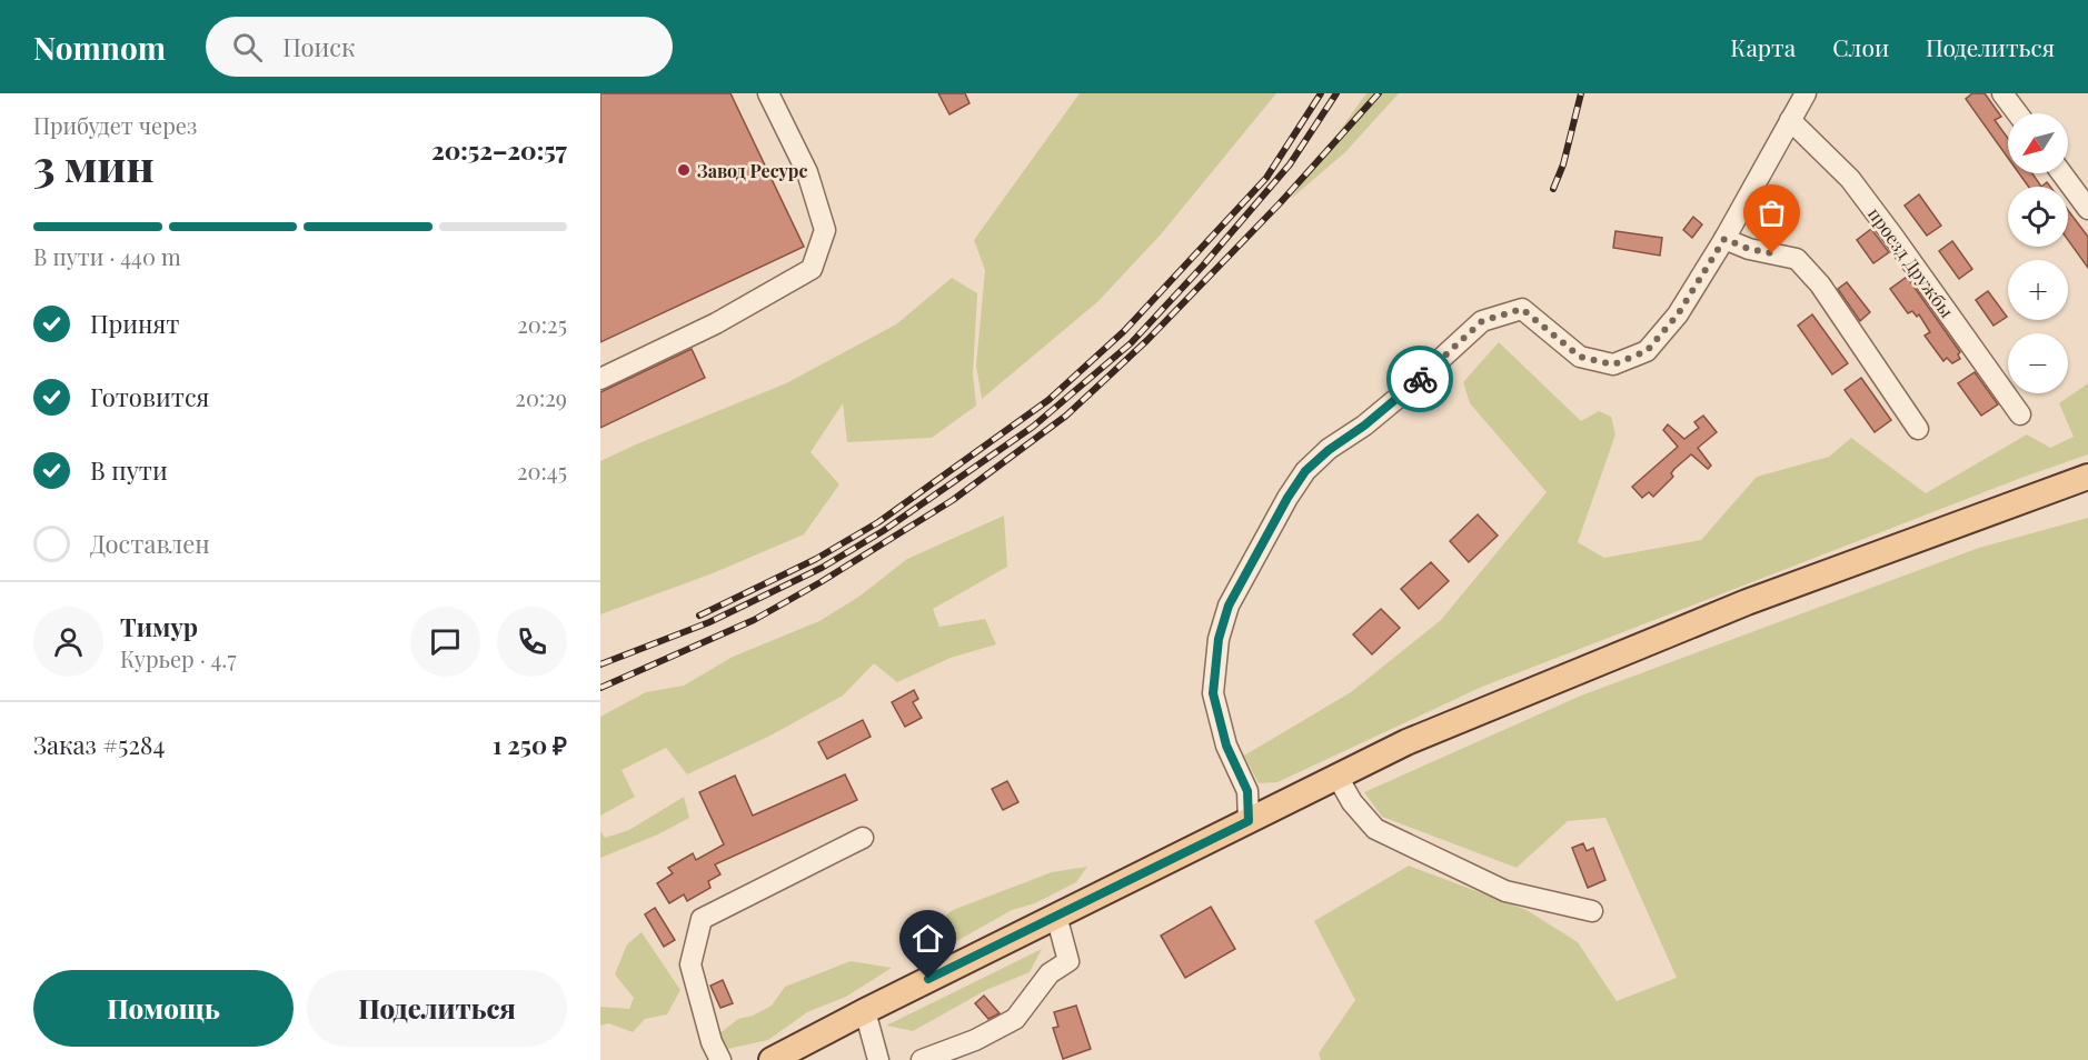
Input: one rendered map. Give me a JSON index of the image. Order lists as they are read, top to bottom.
{
  "streets": {
    "street": ["проезд Дружбы"]
  },
  "places": ["Завод Ресурс"],
  "north": "bottom left",
  "page": {
    "header": "Nomnom",
    "search": "Поиск",
    "nav": ["Карта", "Слои", "Поделиться"],
    "heading": ["3 мин", "Прибудет через", "20:52–20:57"],
    "panel": [
      "Тимур",
      "Курьер · 4.7",
      "Заказ #5284",
      "1 250 ₽"
    ],
    "map_buttons": ["+", "−"],
    "bar": "В пути · 440 m",
    "list": [
      ["Принят", "20:25"],
      ["Готовится", "20:29"],
      ["В пути", "20:45"],
      "Доставлен"
    ],
    "buttons": ["Помощь", "Поделиться"]
  }
}
